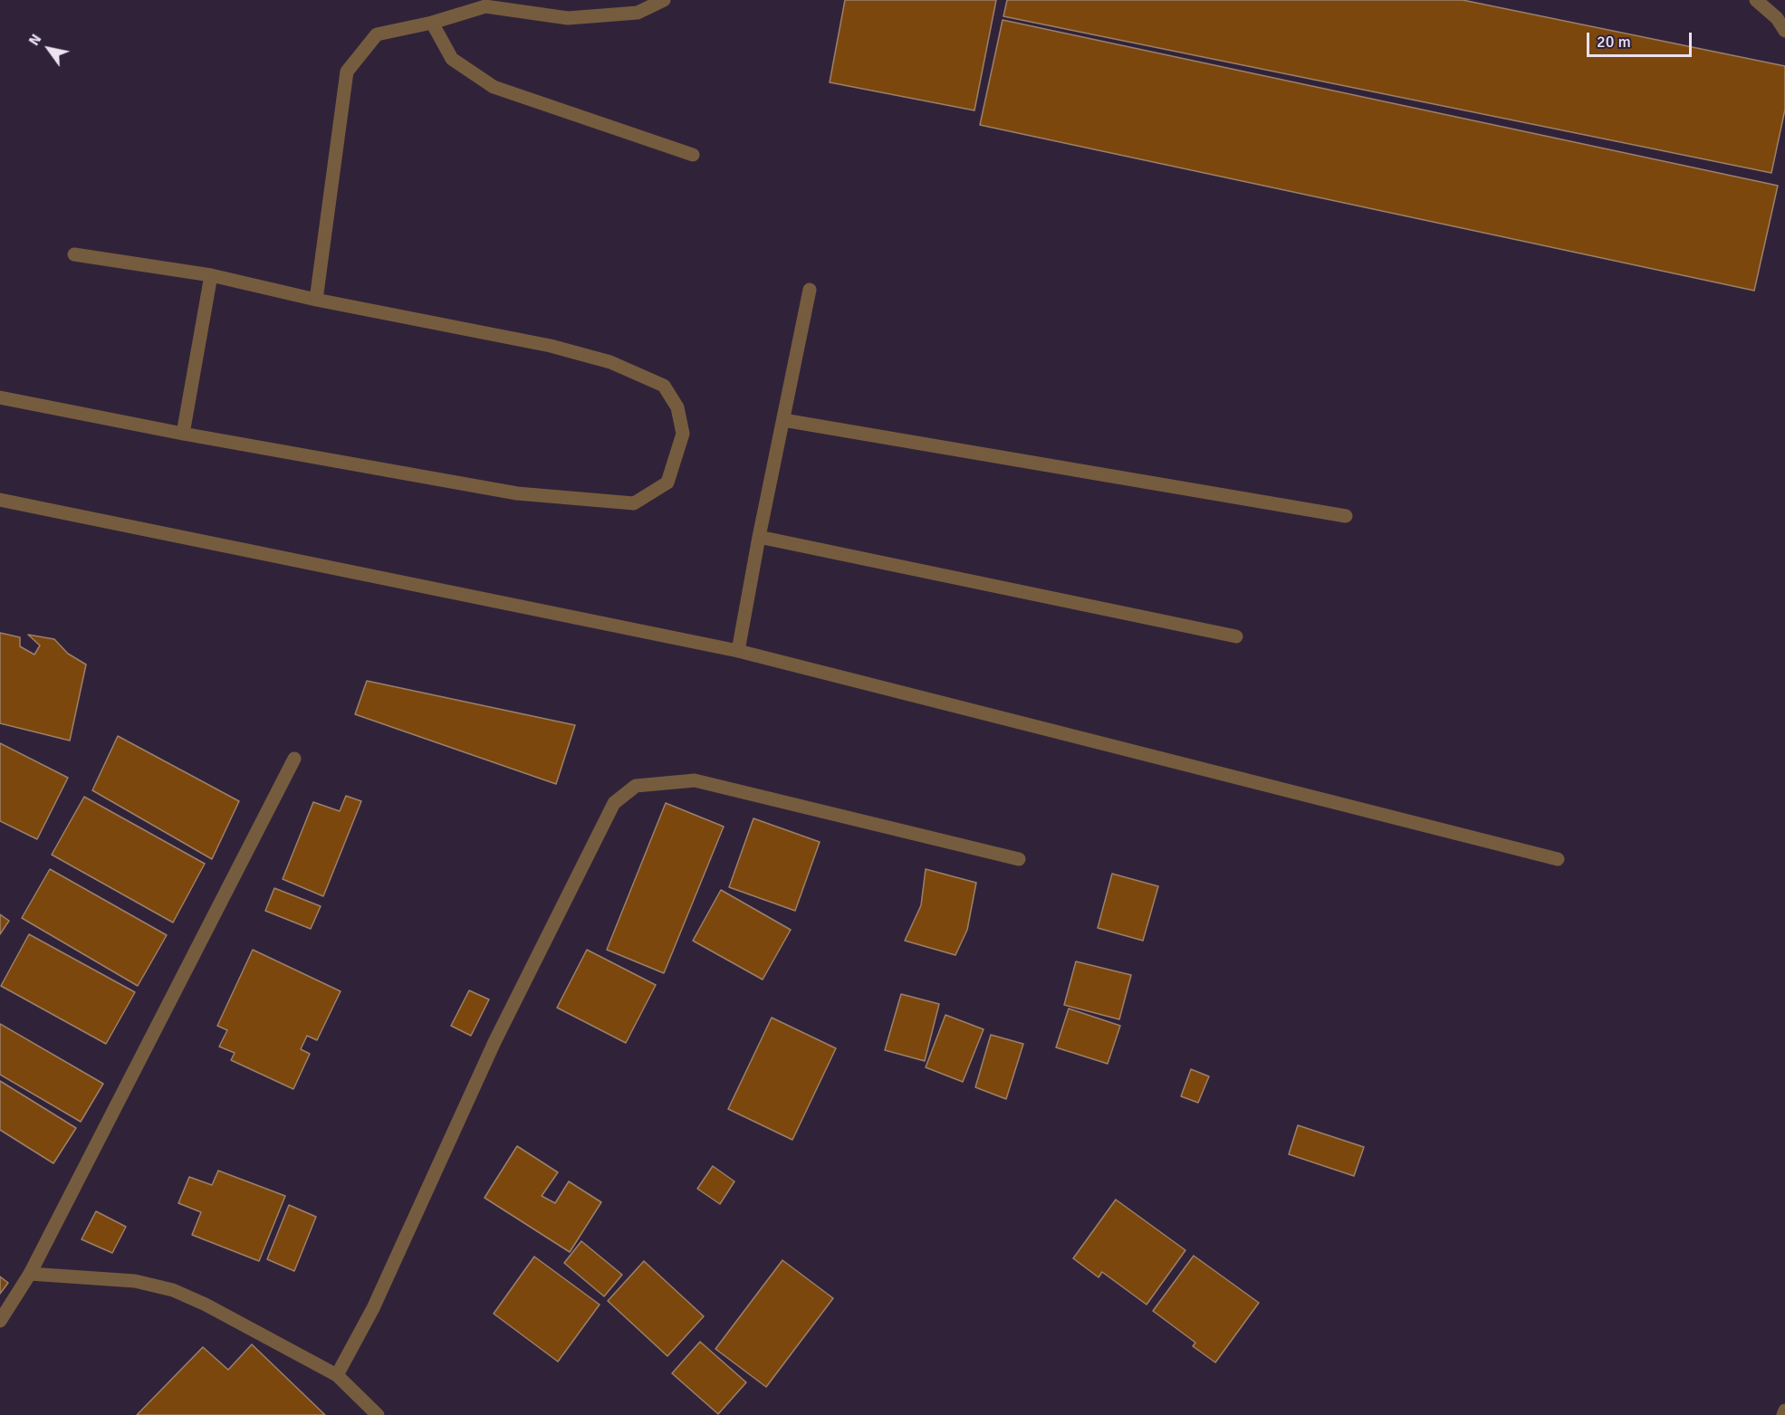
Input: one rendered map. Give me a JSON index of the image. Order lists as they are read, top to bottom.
{
  "scale_bar": "20 m",
  "north": "top left"
}
